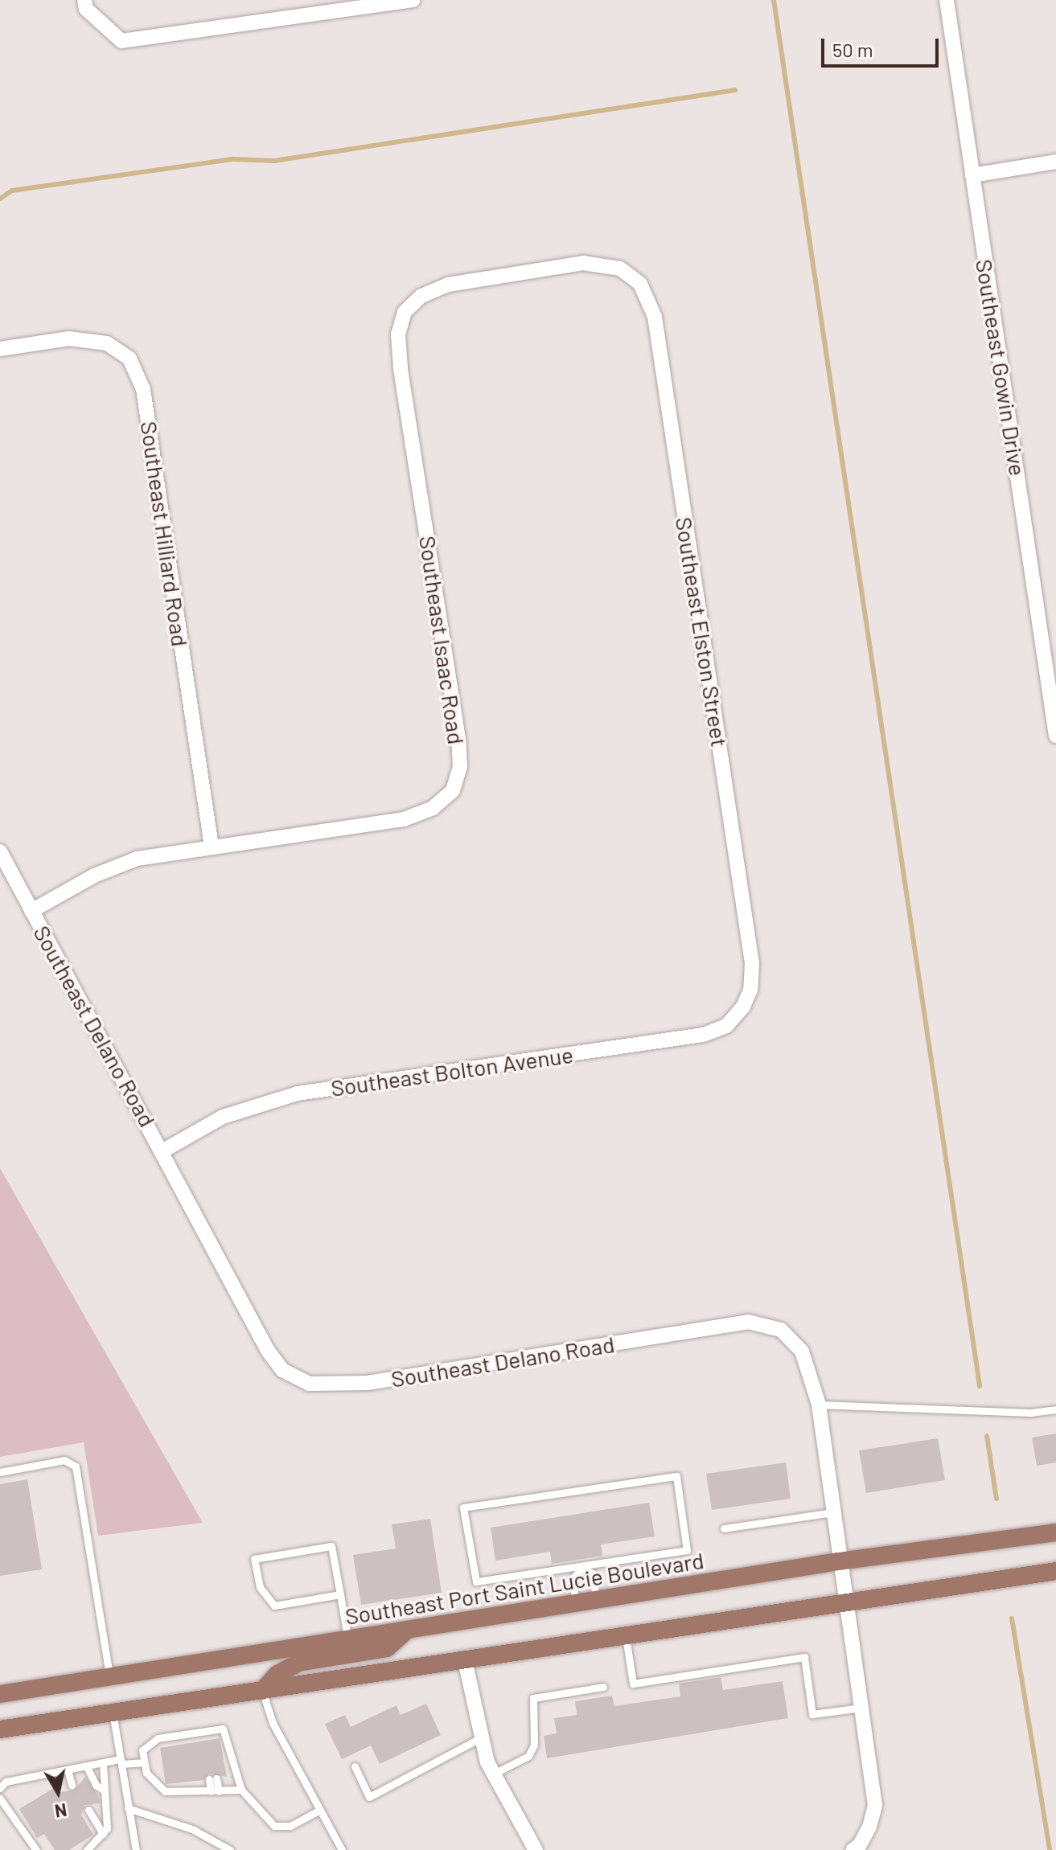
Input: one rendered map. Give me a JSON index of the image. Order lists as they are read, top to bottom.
{
  "streets": {
    "main road": ["Southeast Port Saint Lucie Boulevard"],
    "street": [
      "Southeast Gowin Drive",
      "Southeast Hilliard Road",
      "Southeast Elston Street",
      "Southeast Isaac Road",
      "Southeast Delano Road",
      "Southeast Bolton Avenue"
    ]
  },
  "crossings": [
    ["Southeast Hilliard Road", "Southeast Isaac Road"],
    ["Southeast Elston Street", "Southeast Isaac Road"],
    ["Southeast Elston Street", "Southeast Bolton Avenue"],
    ["Southeast Isaac Road", "Southeast Delano Road"],
    ["Southeast Delano Road", "Southeast Bolton Avenue"],
    ["Southeast Delano Road", "Southeast Port Saint Lucie Boulevard"]
  ],
  "scale_bar": "50 m",
  "north": "bottom"
}
